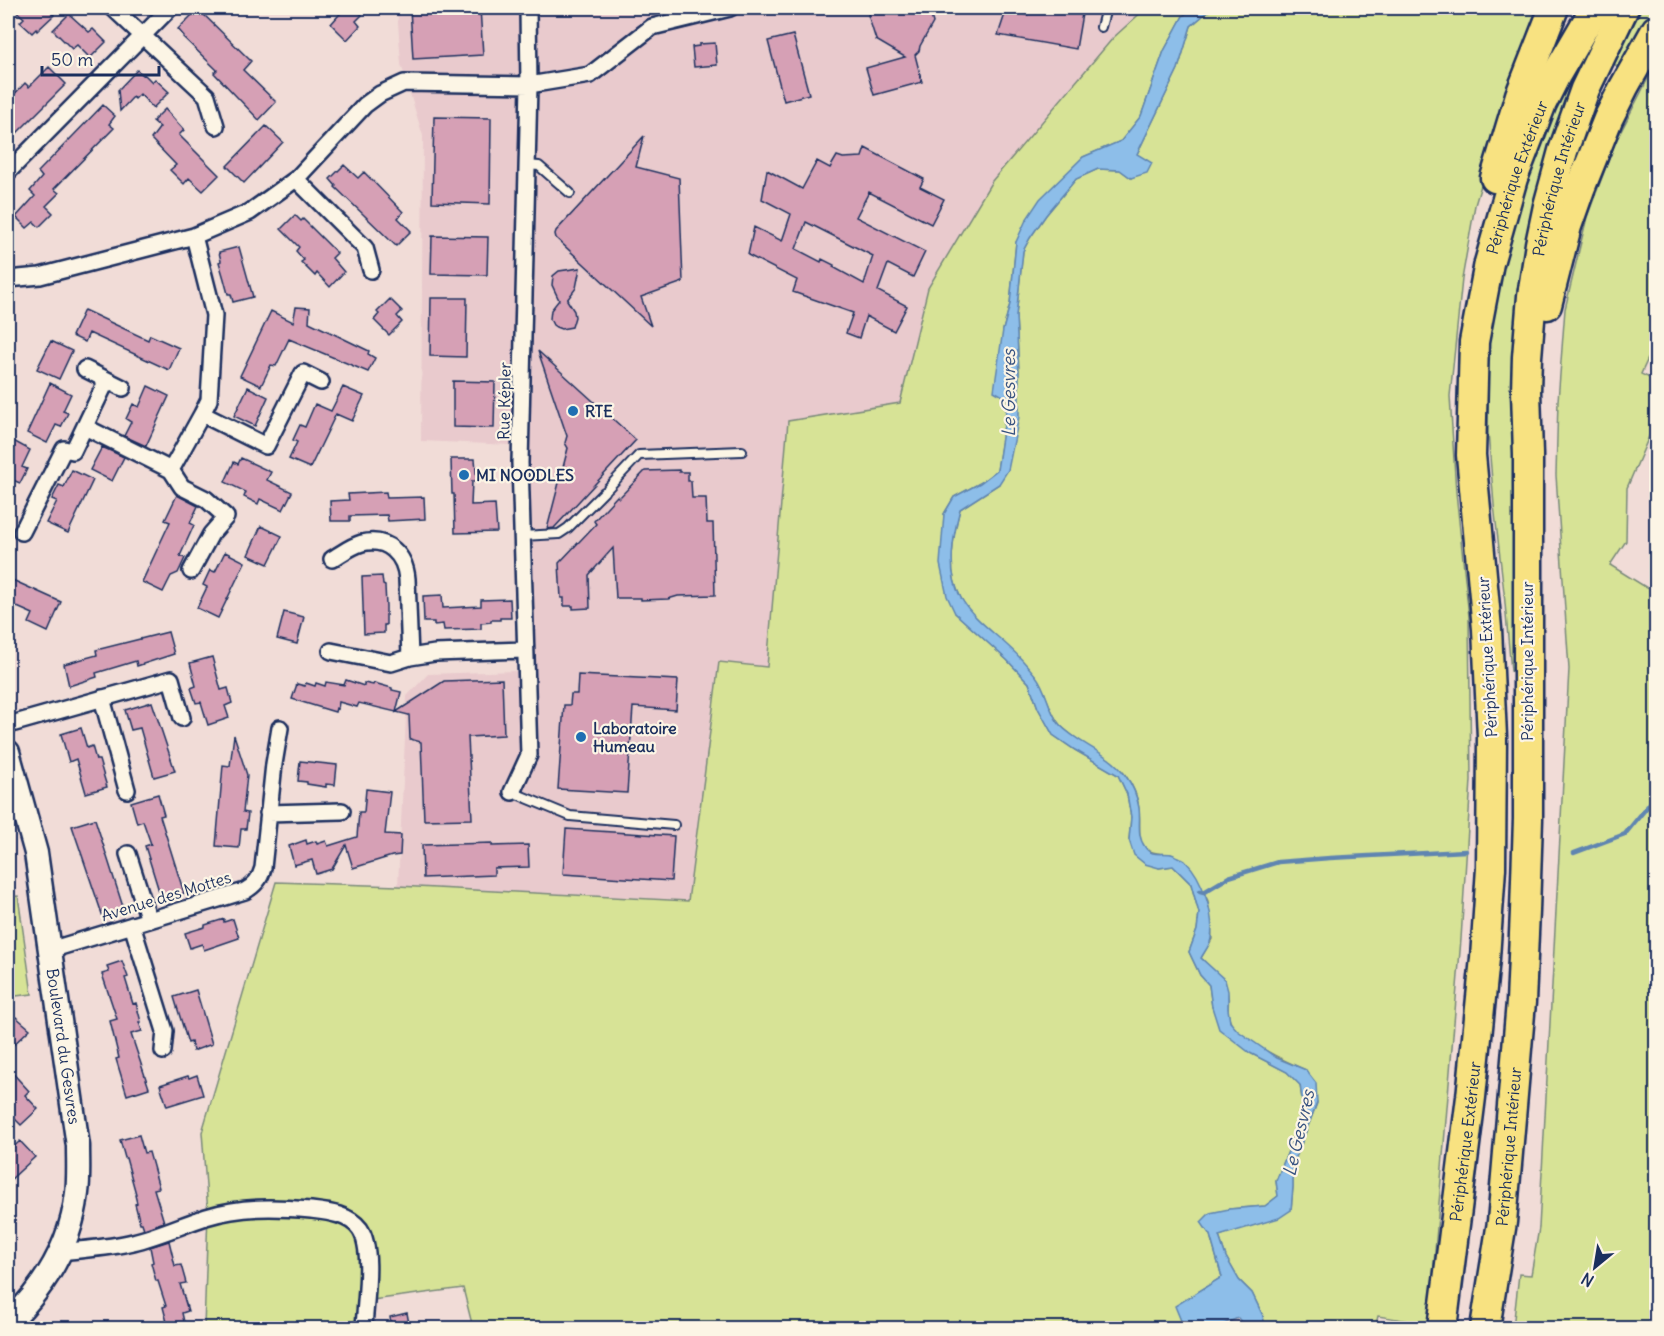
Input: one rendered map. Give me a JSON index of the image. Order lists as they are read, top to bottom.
{
  "streets": {
    "highway": ["Périphérique Extérieur", "Périphérique Intérieur"],
    "street": ["Rue Képler", "Avenue des Mottes", "Boulevard du Gesvres"]
  },
  "crossings": [
    ["Avenue des Mottes", "Boulevard du Gesvres"]
  ],
  "water": ["Le Gesvres"],
  "places": ["RTE", "MI NOODLES", "Laboratoire Humeau"],
  "scale_bar": "50 m",
  "north": "bottom left"
}
